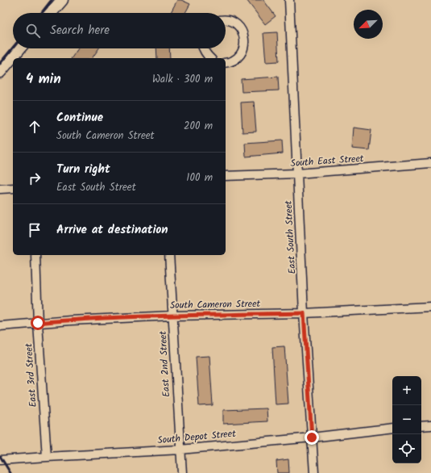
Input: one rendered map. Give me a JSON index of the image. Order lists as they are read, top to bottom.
{
  "streets": {
    "street": [
      "South East Street",
      "East South Street",
      "South Cameron Street",
      "East 2nd Street",
      "East 3rd Street",
      "South Depot Street"
    ]
  },
  "crossings": [
    ["South East Street", "East South Street"],
    ["East South Street", "South Cameron Street"],
    ["East South Street", "South Depot Street"],
    ["South Cameron Street", "East 2nd Street"],
    ["South Cameron Street", "East 3rd Street"],
    ["East 2nd Street", "South Depot Street"],
    ["East 3rd Street", "South Depot Street"]
  ],
  "north": "bottom left",
  "page": {
    "search": "Search here",
    "heading": ["4 min", "Walk · 300 m"],
    "list": [
      ["Continue", "South Cameron Street", "200 m"],
      ["Turn right", "East South Street", "100 m"],
      "Arrive at destination"
    ],
    "map_buttons": ["+", "−"]
  }
}
